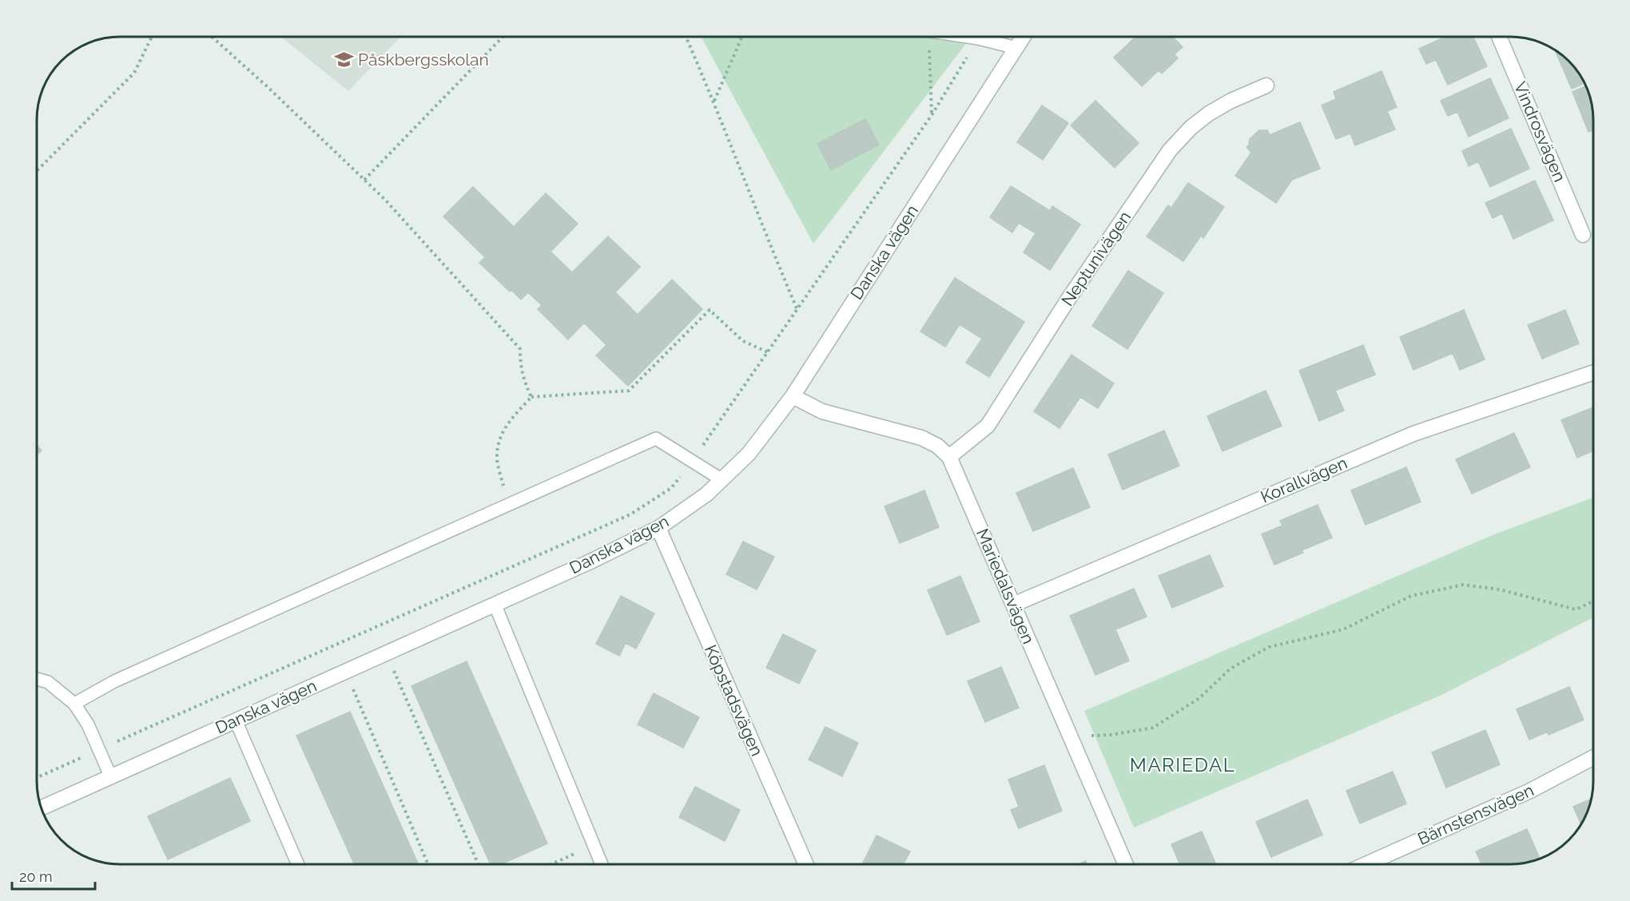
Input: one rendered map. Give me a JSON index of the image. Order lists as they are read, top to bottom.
{
  "streets": {
    "street": [
      "Vindrosvägen",
      "Danska vägen",
      "Neptunivägen",
      "Korallvägen",
      "Mariedalsvägen",
      "Köpstadsvägen",
      "Bärnstensvägen"
    ]
  },
  "crossings": [
    ["Danska vägen", "Mariedalsvägen"],
    ["Danska vägen", "Köpstadsvägen"],
    ["Neptunivägen", "Mariedalsvägen"],
    ["Korallvägen", "Mariedalsvägen"]
  ],
  "districts": ["MARIEDAL"],
  "places": {
    "school or university": ["Påskbergsskolan"]
  },
  "scale_bar": "20 m"
}
